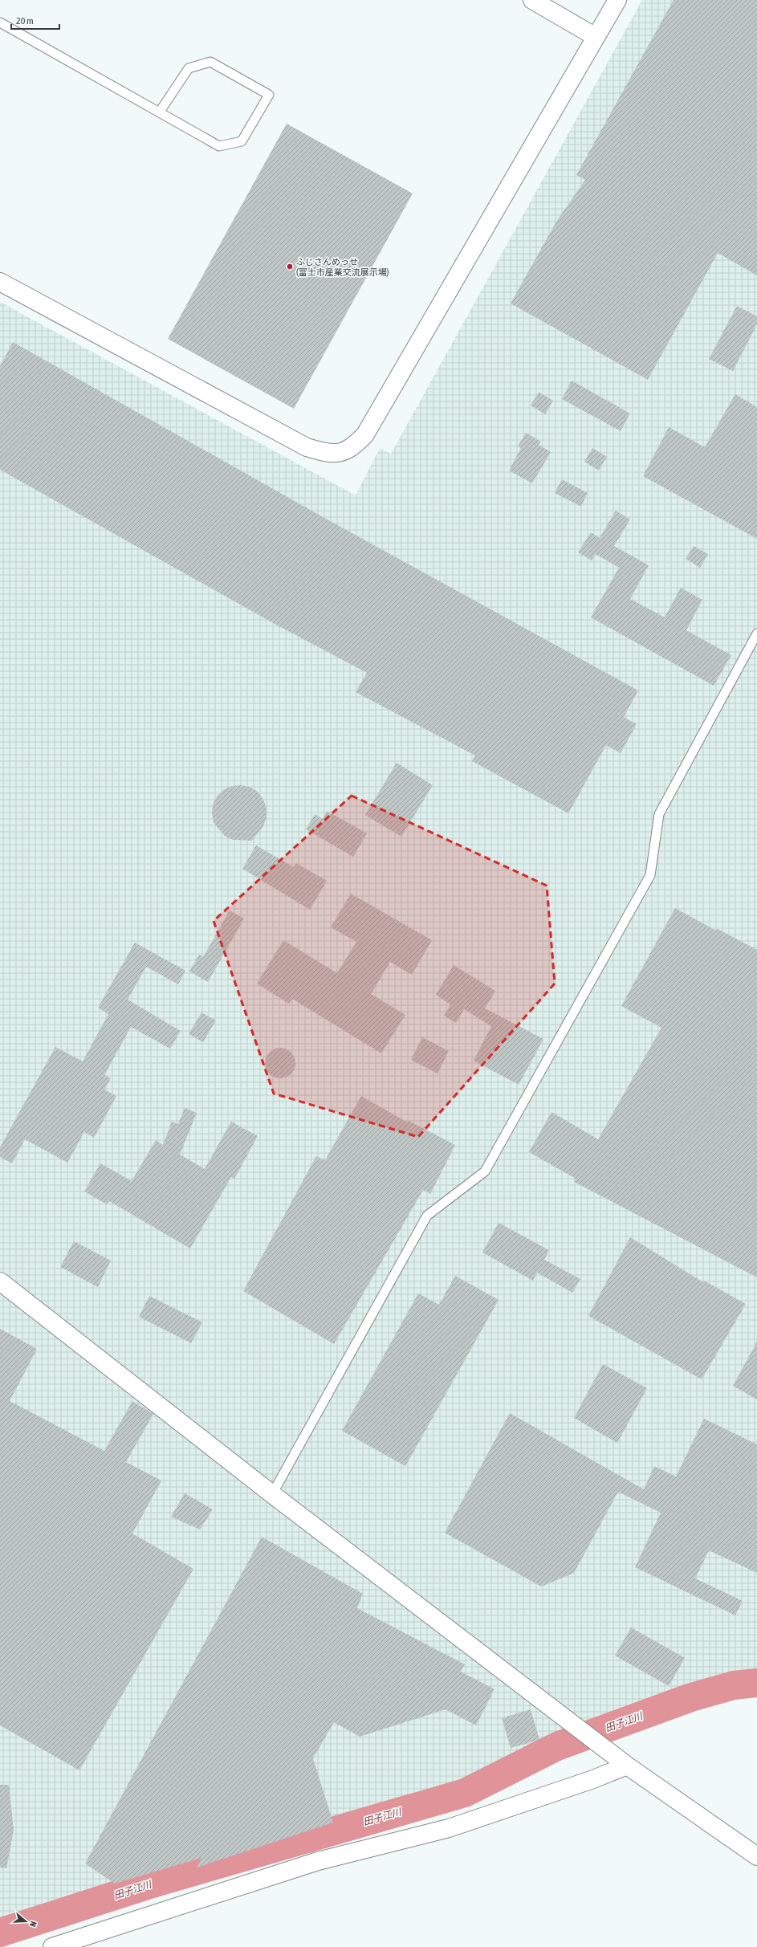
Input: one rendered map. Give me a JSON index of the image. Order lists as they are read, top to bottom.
{
  "water": ["田子江川"],
  "places": ["ふじさんめっせ (富士市産業交流展示場)"],
  "scale_bar": "20 m",
  "north": "right"
}
